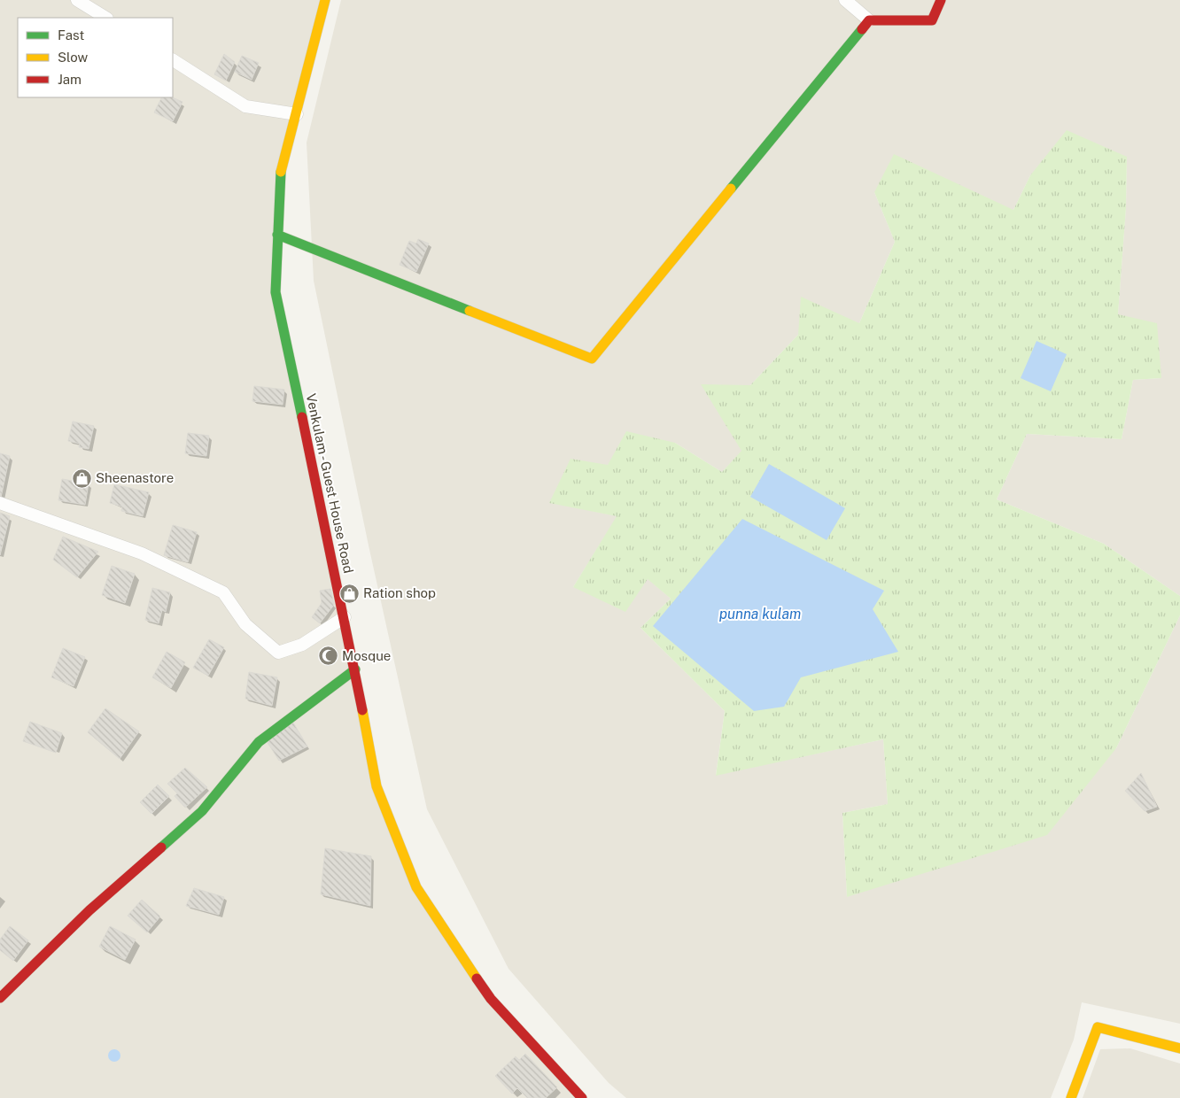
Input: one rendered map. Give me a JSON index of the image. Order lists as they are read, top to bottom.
{
  "streets": {
    "main road": ["Venkulam - Guest House Road"]
  },
  "water": ["punna kulam"],
  "places": {
    "shop": ["Sheenastore", "Ration shop"],
    "mosque": ["Mosque"]
  },
  "legend": ["Fast", "Slow", "Jam"]
}
